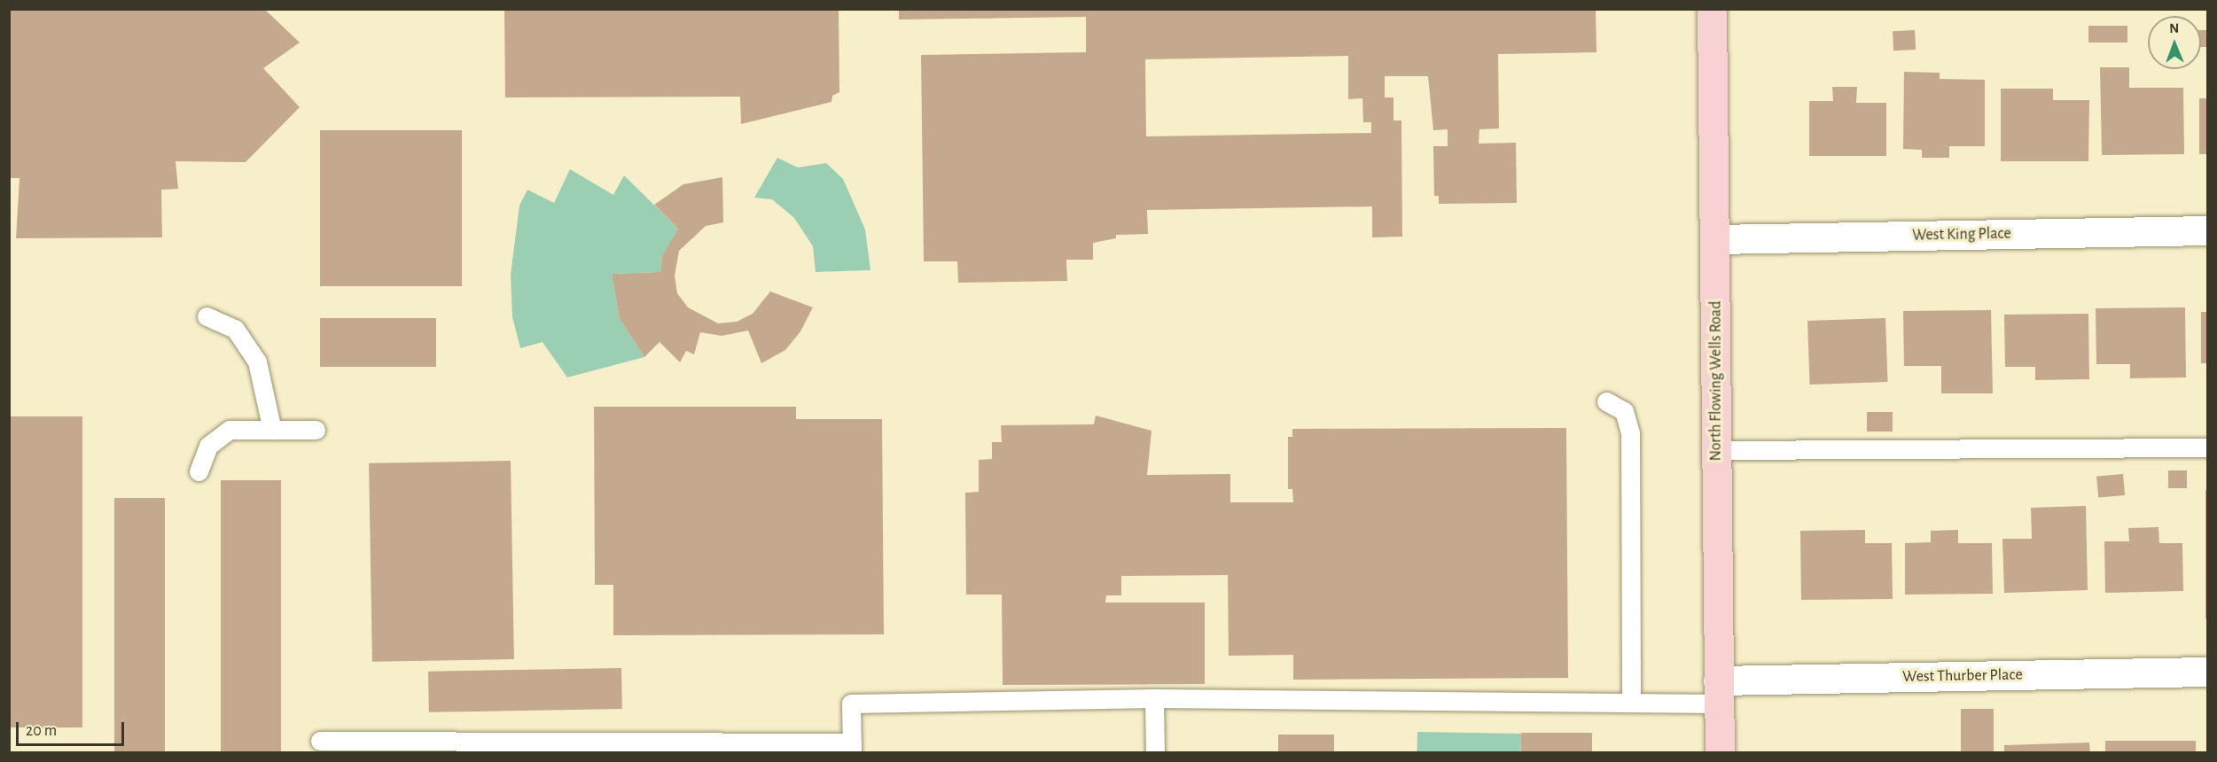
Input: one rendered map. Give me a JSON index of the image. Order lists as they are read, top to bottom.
{
  "streets": {
    "main road": ["North Flowing Wells Road"],
    "street": ["West King Place", "West Thurber Place"]
  },
  "crossings": [
    ["West King Place", "North Flowing Wells Road"],
    ["North Flowing Wells Road", "West Thurber Place"]
  ],
  "scale_bar": "20 m",
  "north": "top"
}
